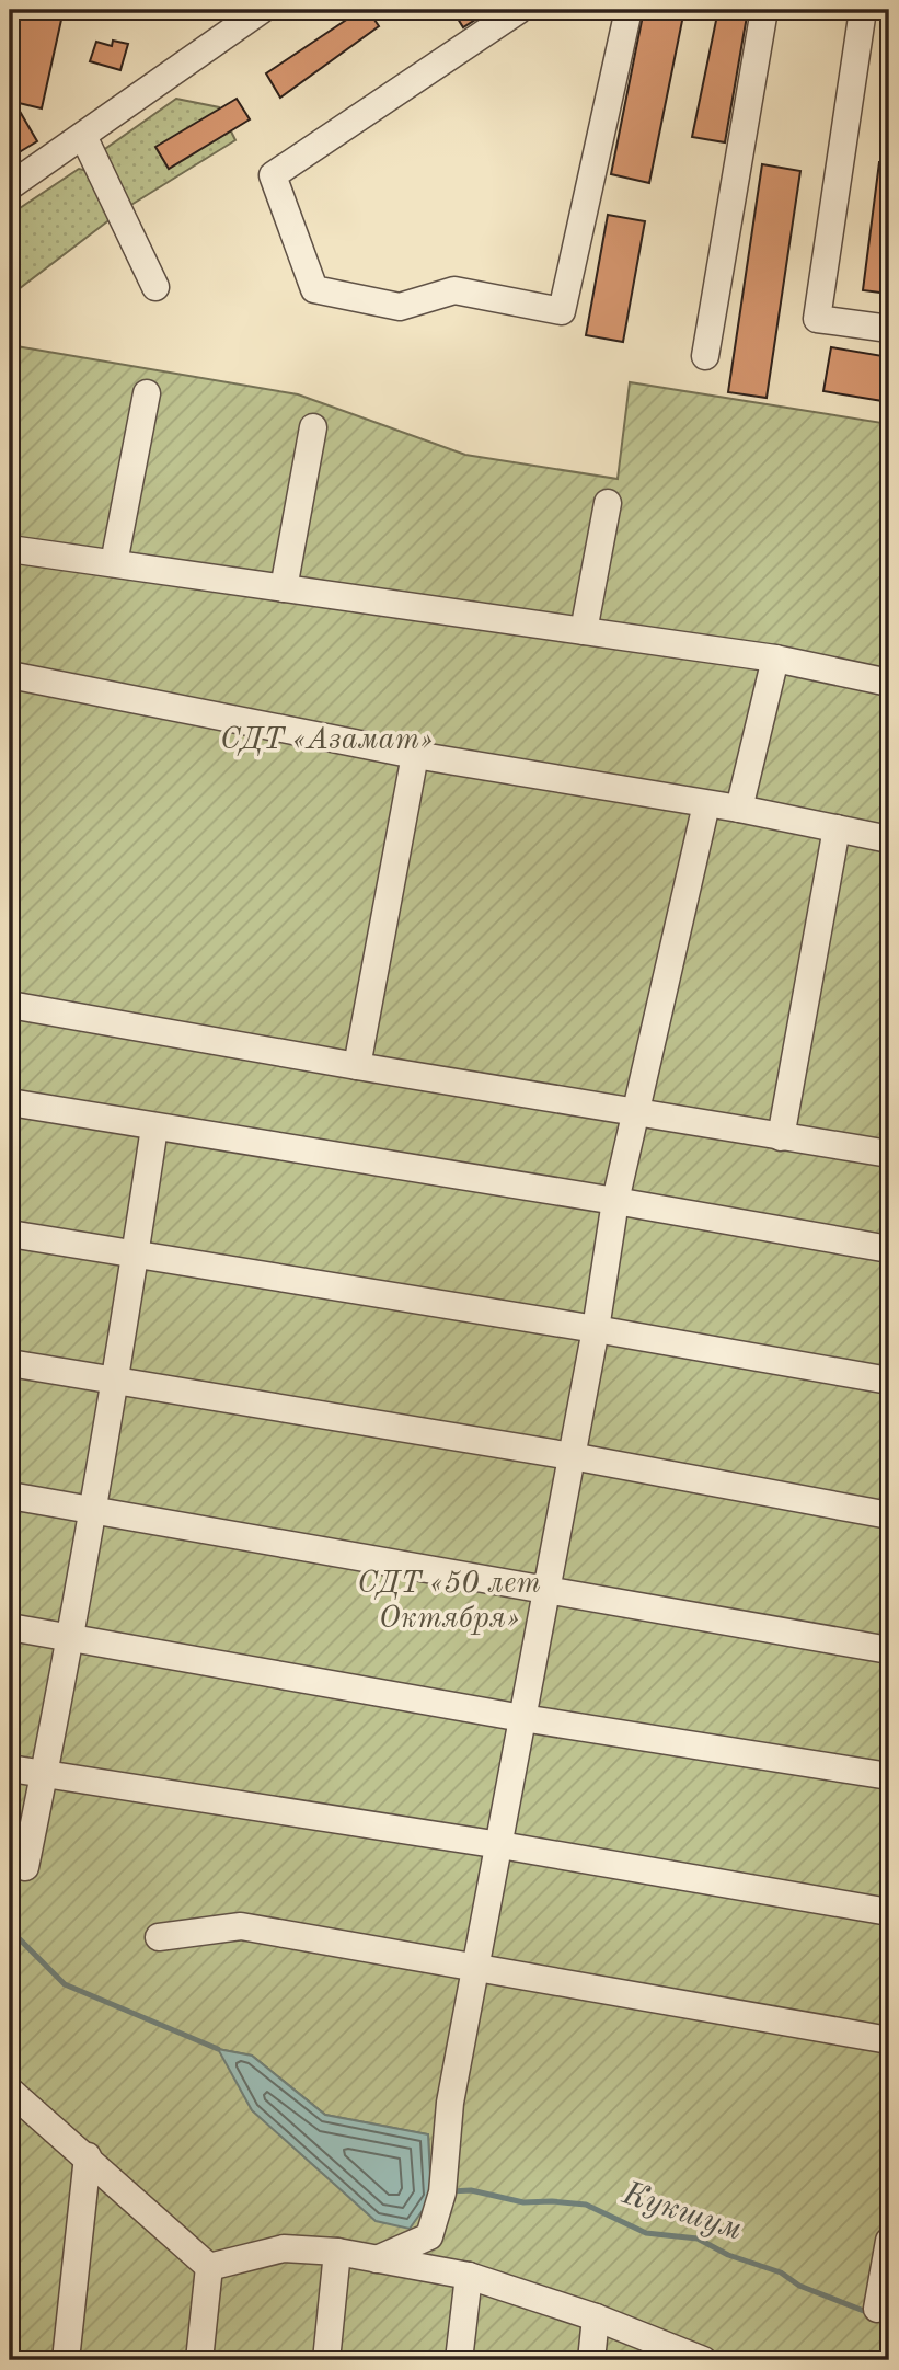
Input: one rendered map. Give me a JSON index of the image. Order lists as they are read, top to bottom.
{
  "water": ["Кукшум"],
  "parks": ["СДТ «Азамат»", "СДТ «50 лет Октября»"]
}
